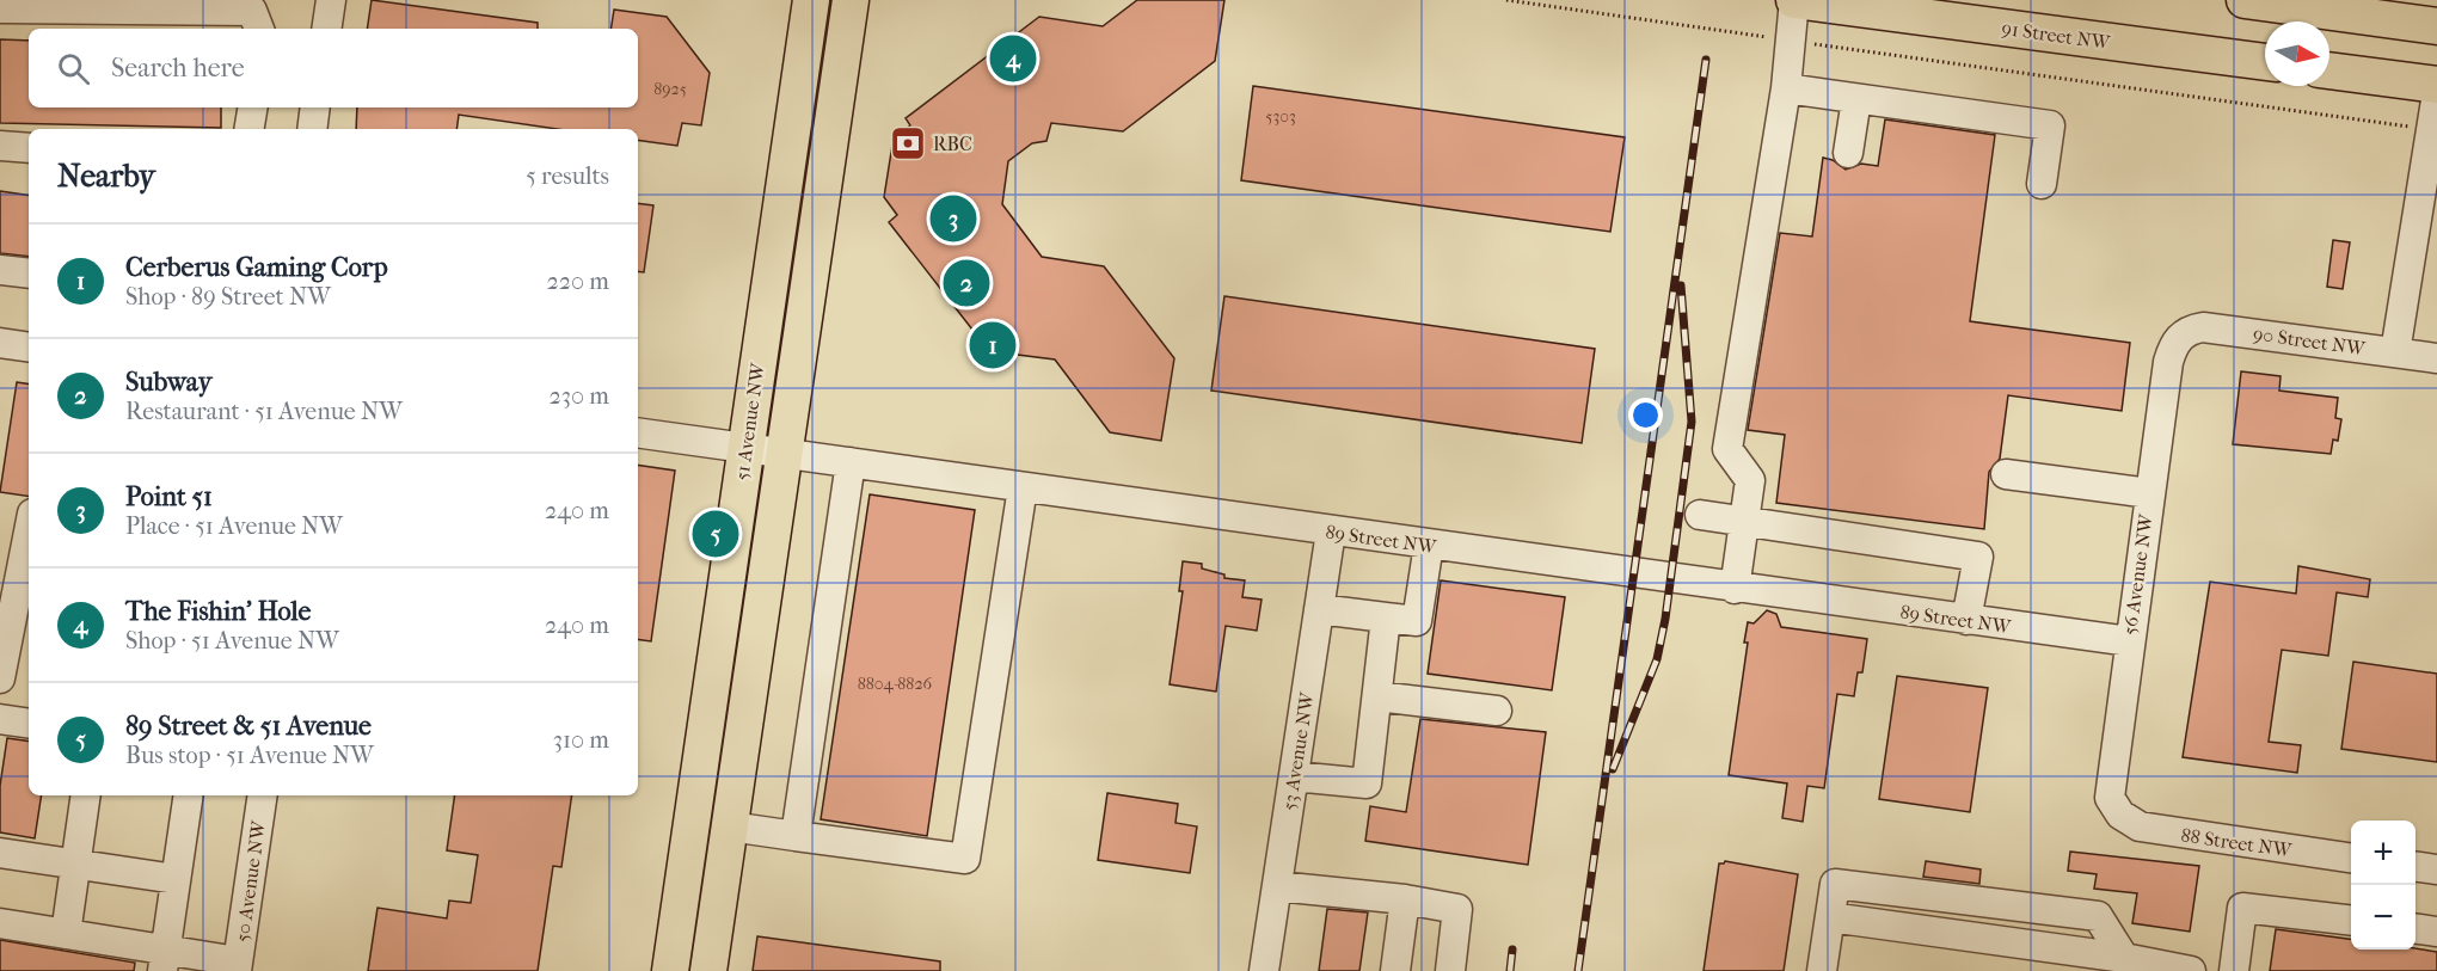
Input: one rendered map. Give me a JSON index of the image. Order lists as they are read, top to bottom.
{
  "streets": {
    "main road": ["91 Street NW", "51 Avenue NW"],
    "street": [
      "90 Street NW",
      "89 Street NW",
      "56 Avenue NW",
      "53 Avenue NW",
      "88 Street NW",
      "50 Avenue NW"
    ]
  },
  "crossings": [
    ["90 Street NW", "56 Avenue NW"],
    ["51 Avenue NW", "89 Street NW"],
    ["89 Street NW", "56 Avenue NW"],
    ["89 Street NW", "53 Avenue NW"],
    ["56 Avenue NW", "88 Street NW"]
  ],
  "places": {
    "bank": ["RBC"]
  },
  "house_numbers": ["8925", "5303", "8804-8826"],
  "north": "right",
  "page": {
    "search": "Search here",
    "pins": [
      "4",
      "3",
      "2",
      "1",
      "5"
    ],
    "heading": ["Nearby", "5 results"],
    "list": [
      {
        "mark": "1",
        "name": "Cerberus Gaming Corp",
        "note": "Shop · 89 Street NW",
        "value": "220 m"
      },
      {
        "mark": "2",
        "name": "Subway",
        "note": "Restaurant · 51 Avenue NW",
        "value": "230 m"
      },
      {
        "mark": "3",
        "name": "Point 51",
        "note": "Place · 51 Avenue NW",
        "value": "240 m"
      },
      {
        "mark": "4",
        "name": "The Fishin' Hole",
        "note": "Shop · 51 Avenue NW",
        "value": "240 m"
      },
      {
        "mark": "5",
        "name": "89 Street & 51 Avenue",
        "note": "Bus stop · 51 Avenue NW",
        "value": "310 m"
      }
    ],
    "map_buttons": ["+", "−"]
  }
}
